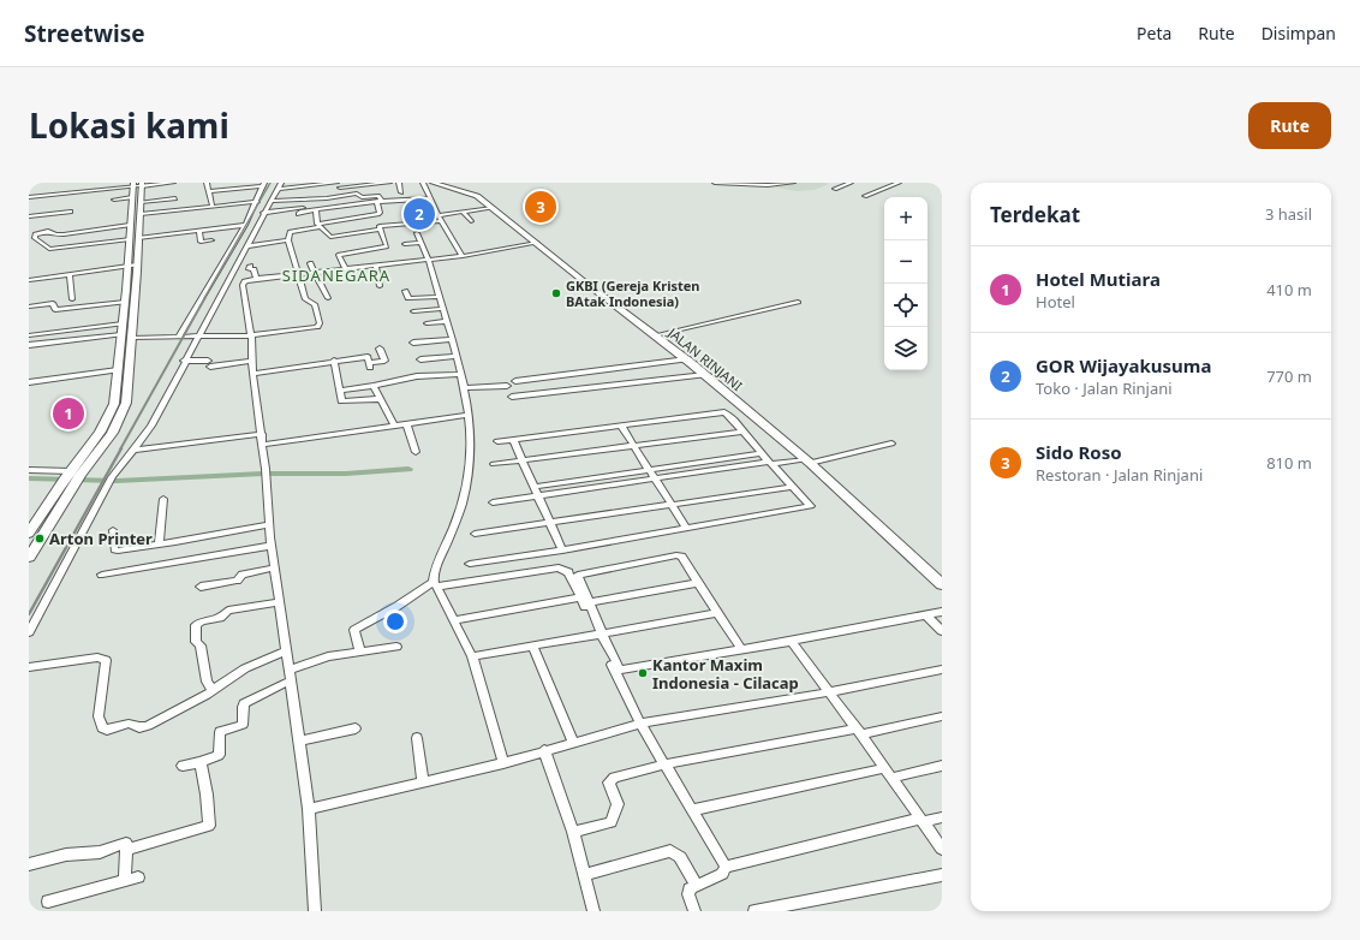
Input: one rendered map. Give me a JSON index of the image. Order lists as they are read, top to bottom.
{
  "streets": {
    "main road": ["JALAN RINJANI"]
  },
  "districts": ["SIDANEGARA"],
  "places": ["GKBI (Gereja Kristen BAtak Indonesia)", "Arton Printer", "Kantor Maxim Indonesia - Cilacap"],
  "page": {
    "header": "Streetwise",
    "nav": ["Peta", "Rute", "Disimpan"],
    "title": "Lokasi kami",
    "buttons": "Rute",
    "heading": ["Terdekat", "3 hasil"],
    "pins": ["3", "2", "1"],
    "map_buttons": ["+", "−"],
    "list": [
      {
        "mark": "1",
        "name": "Hotel Mutiara",
        "note": "Hotel",
        "value": "410 m"
      },
      {
        "mark": "2",
        "name": "GOR Wijayakusuma",
        "note": "Toko · Jalan Rinjani",
        "value": "770 m"
      },
      {
        "mark": "3",
        "name": "Sido Roso",
        "note": "Restoran · Jalan Rinjani",
        "value": "810 m"
      }
    ]
  }
}
